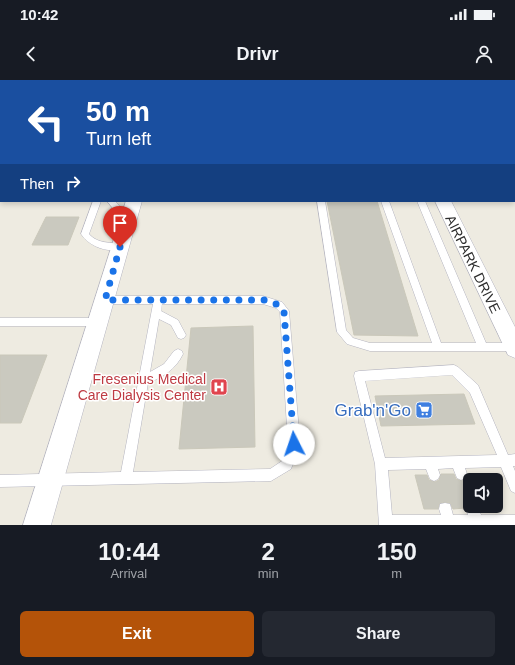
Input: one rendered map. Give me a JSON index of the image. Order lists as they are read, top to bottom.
{
  "streets": {
    "street": ["AIRPARK DRIVE"]
  },
  "places": {
    "hospital": ["Fresenius Medical Care Dialysis Center"],
    "supermarket": ["Grab'n'Go"]
  },
  "page": {
    "status": "10:42",
    "header": "Drivr",
    "turn": ["50 m", "Turn left"],
    "then": "Then",
    "eta": [
      "10:44",
      "Arrival",
      "2",
      "min",
      "150",
      "m"
    ],
    "buttons": ["Exit", "Share"]
  }
}
